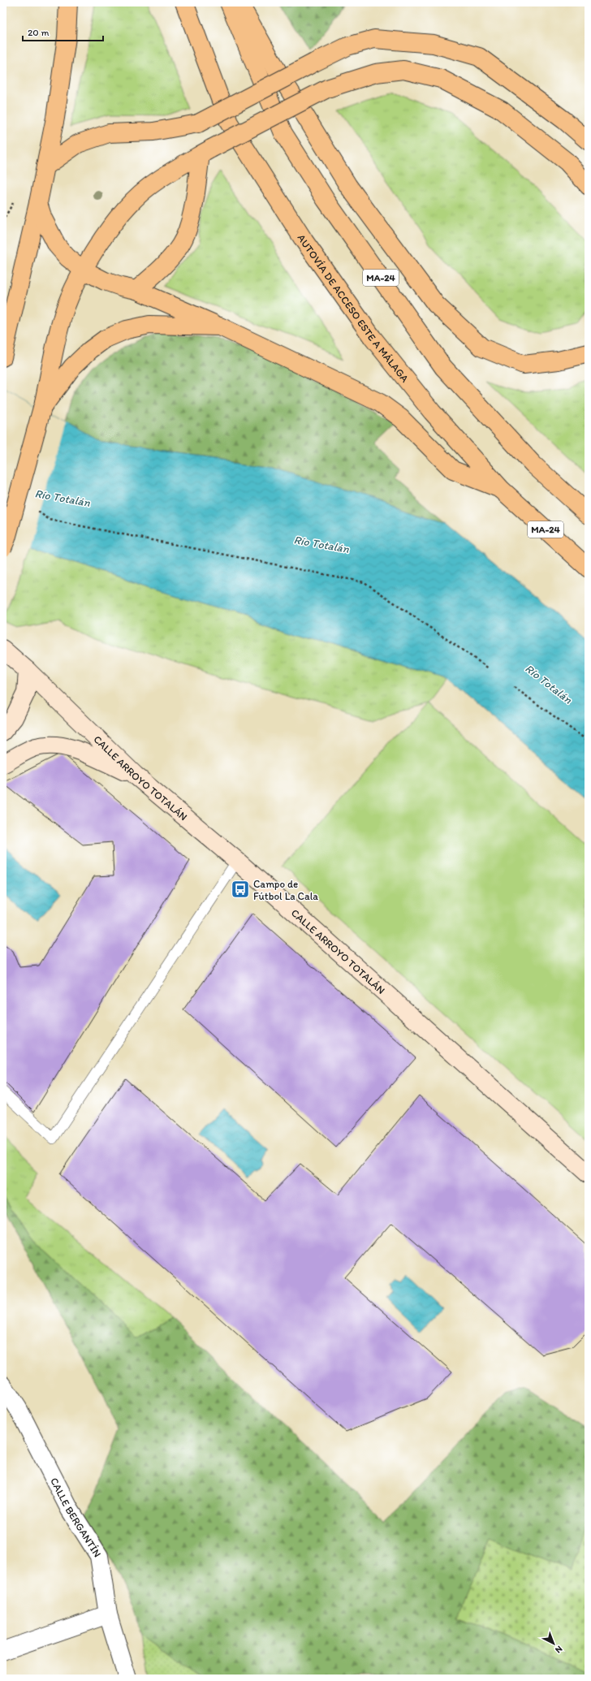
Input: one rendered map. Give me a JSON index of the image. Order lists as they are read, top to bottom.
{
  "streets": {
    "main road": ["MA-24", "AUTOVÍA DE ACCESO ESTE A MÁLAGA"],
    "street": ["CALLE ARROYO TOTALÁN", "CALLE BERGANTÍN"]
  },
  "water": ["Río Totalán"],
  "places": {
    "bus stop": ["Campo de Fútbol La Cala"]
  },
  "scale_bar": "20 m",
  "north": "bottom right"
}
